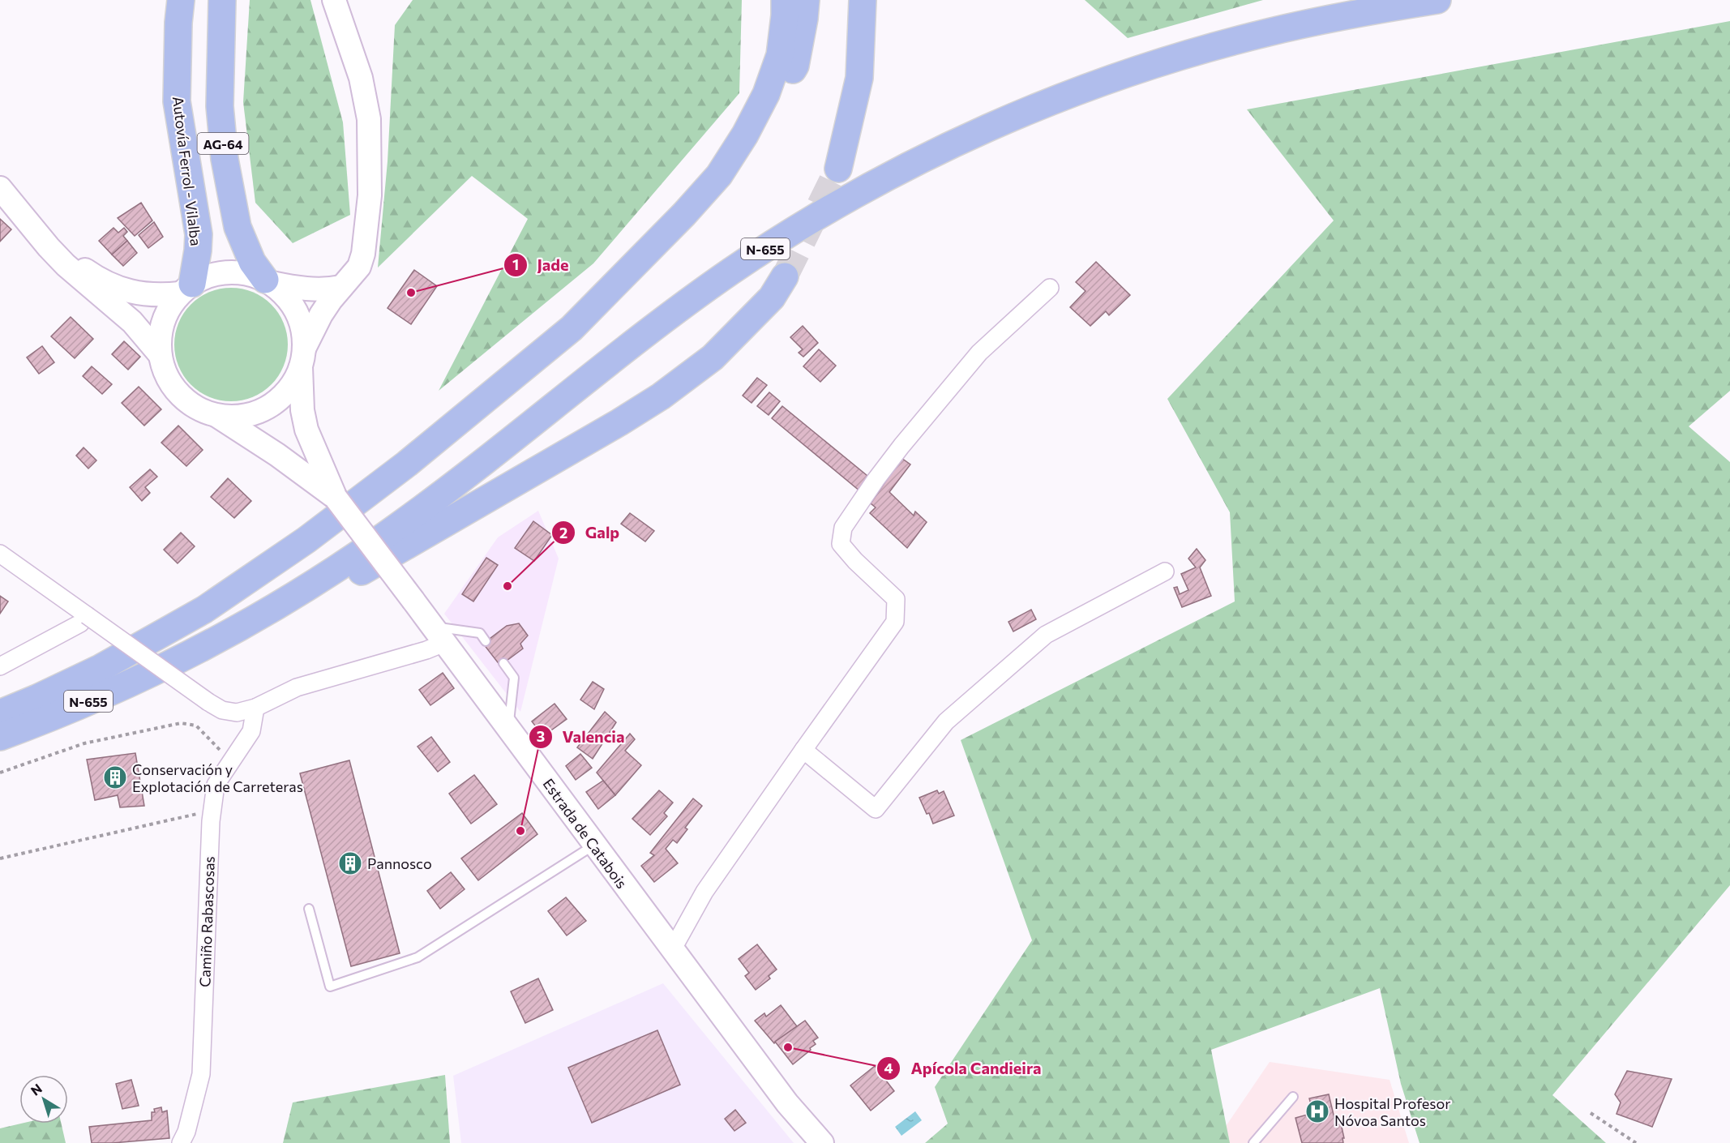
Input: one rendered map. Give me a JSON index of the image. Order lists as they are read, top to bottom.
{
  "streets": {
    "highway": ["AG-64", "Autovía Ferrol - Vilalba", "N-655"],
    "main road": ["Estrada de Catabois"],
    "street": ["Camiño Rabascosas"]
  },
  "crossings": [
    ["AG-64", "Autovía Ferrol - Vilalba"]
  ],
  "places": {
    "other": [
      "Jade",
      "Galp",
      "Valencia",
      "Apícola Candieira"
    ],
    "building": ["Conservación y Explotación de Carreteras", "Pannosco"],
    "hospital": ["Hospital Profesor Nóvoa Santos"]
  },
  "north": "top left"
}
